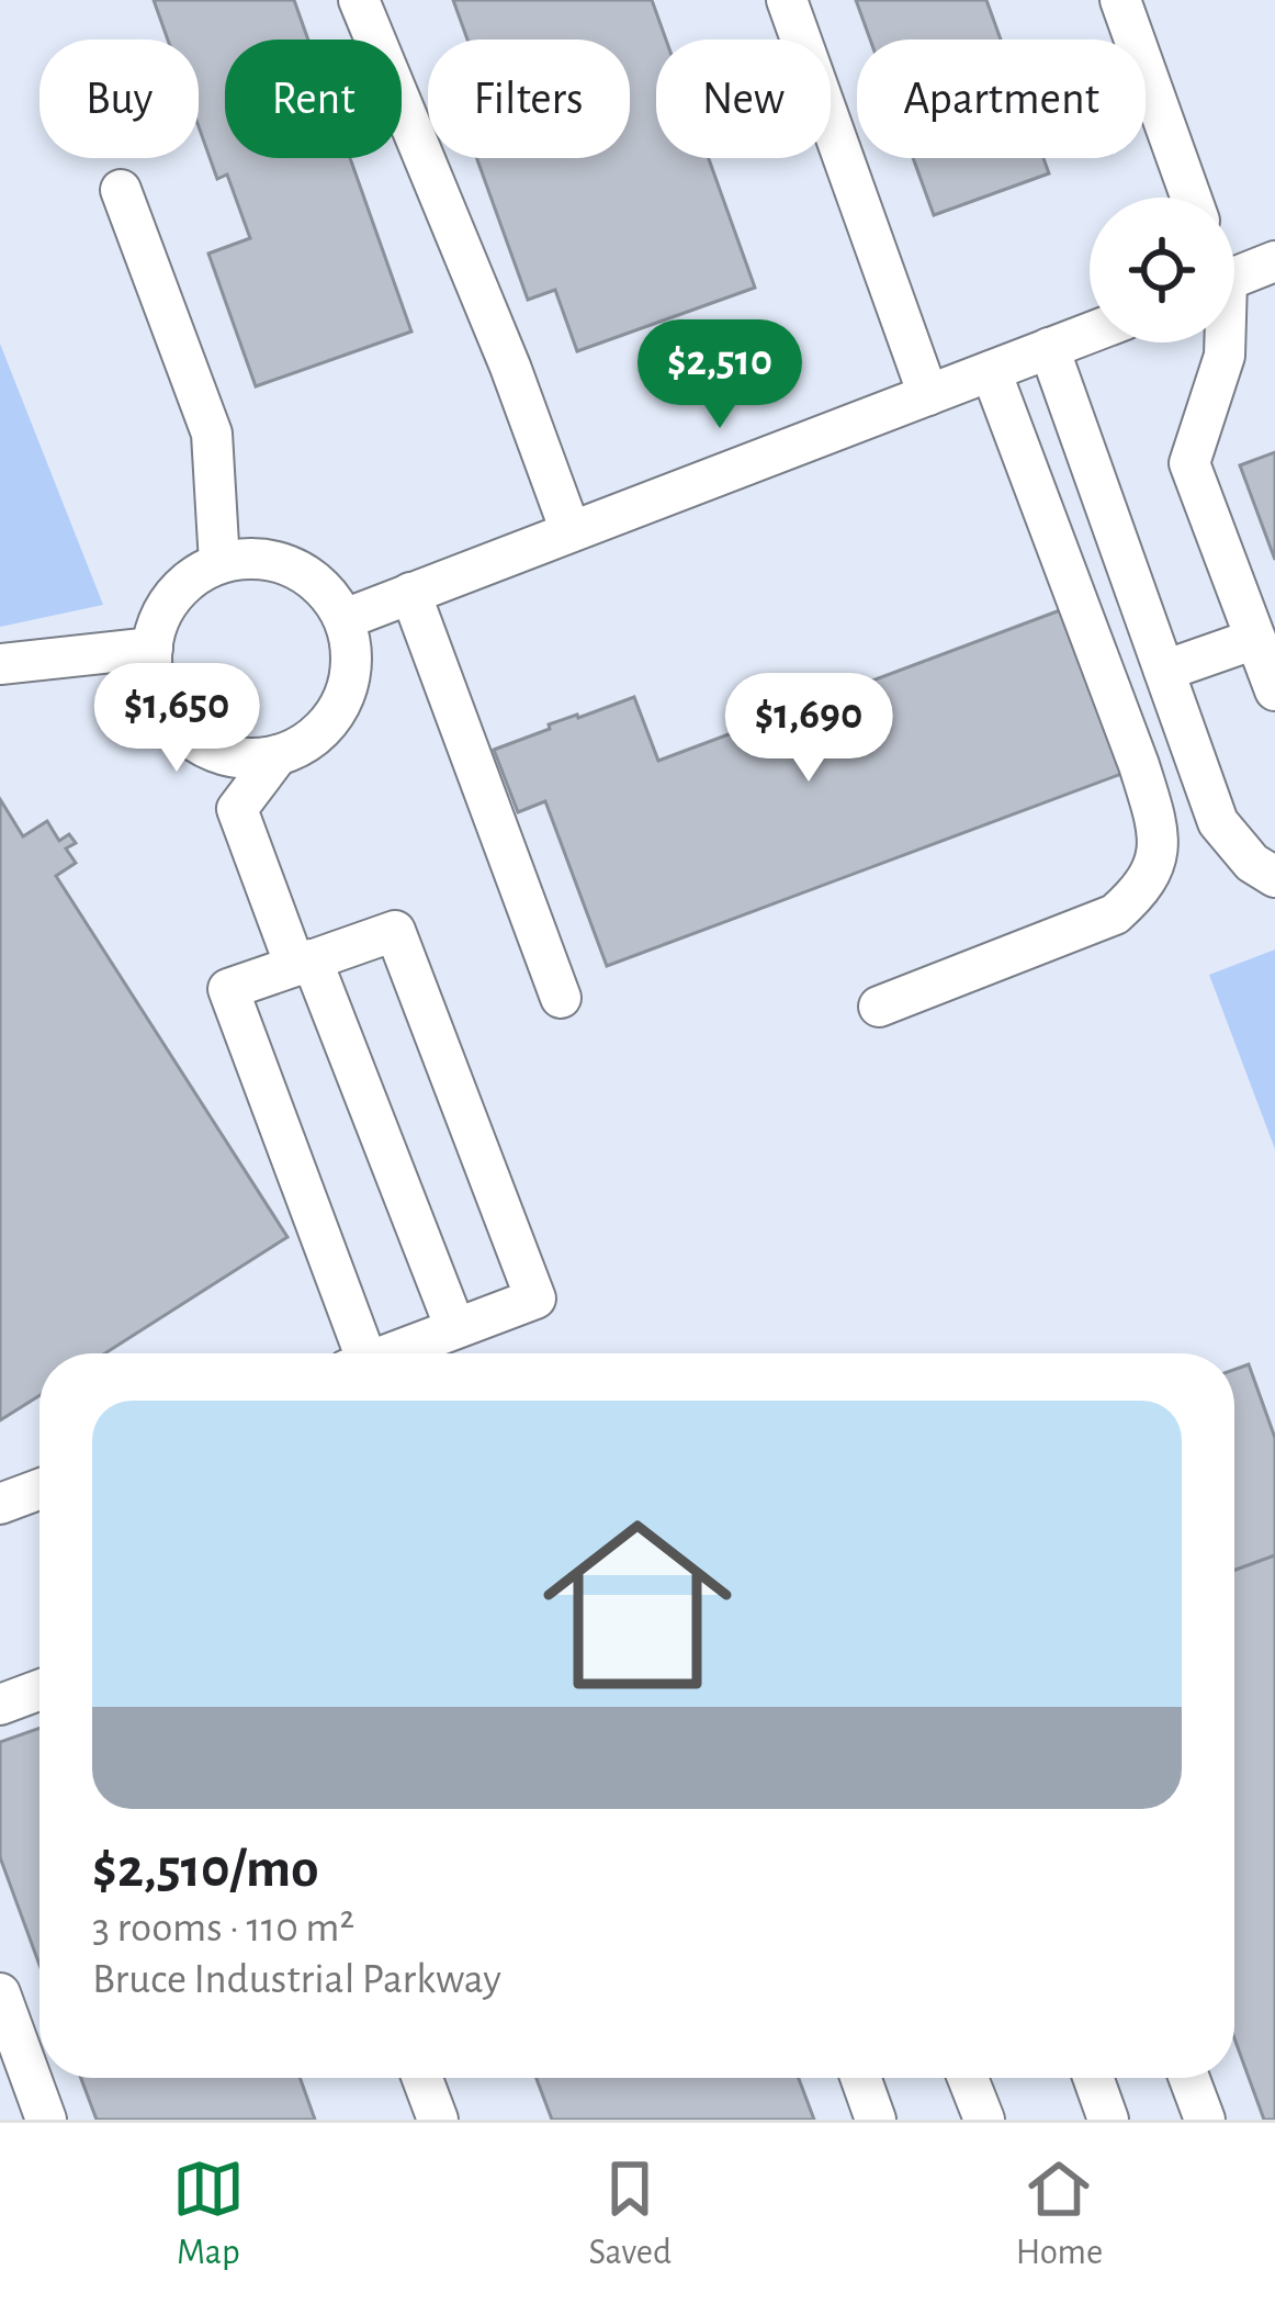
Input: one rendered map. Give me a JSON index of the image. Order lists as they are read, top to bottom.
{
  "page": {
    "chip": [
      "Buy",
      "Rent",
      "Filters",
      "New",
      "Apartment"
    ],
    "price": ["$2,510", "$1,650", "$1,690"],
    "list": [
      {
        "name": "$2,510/mo",
        "note": "3 rooms · 110 m² · Bruce Industrial Parkway"
      }
    ],
    "tabs": ["Map", "Saved", "Home"]
  }
}
